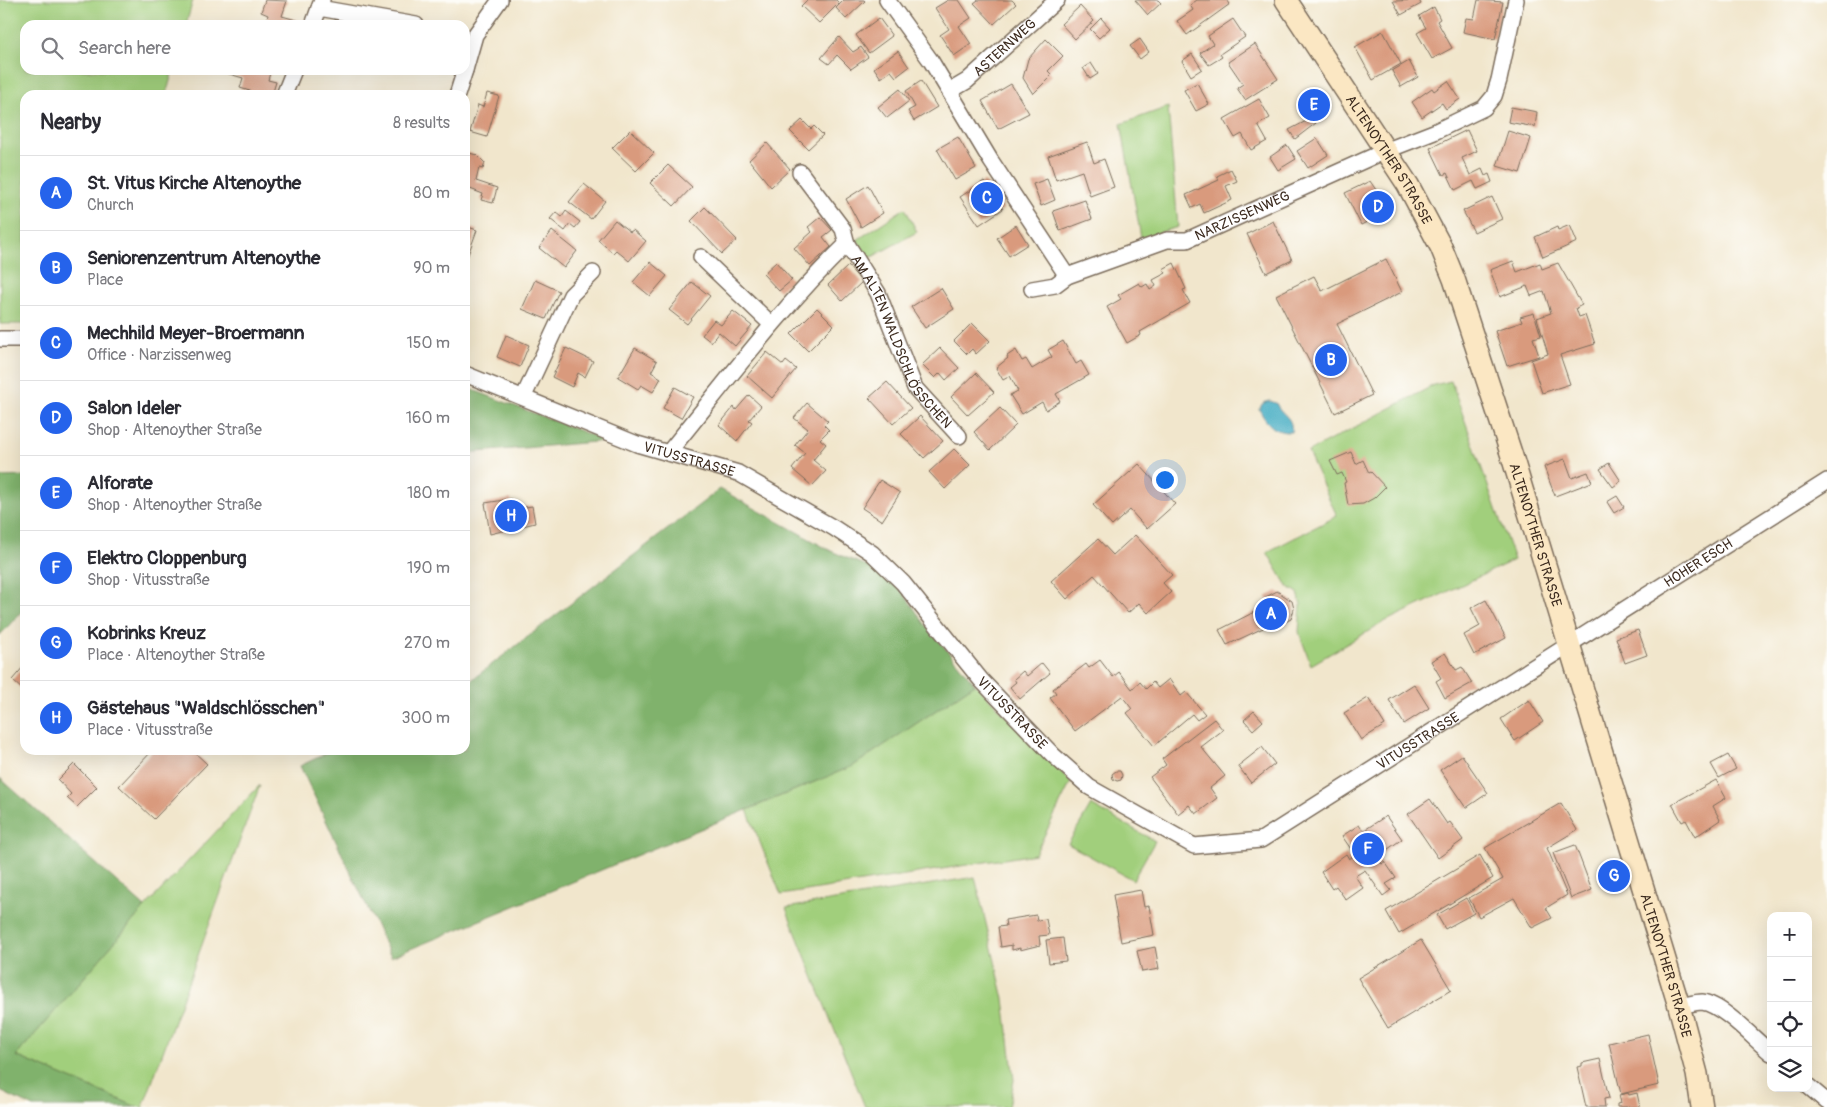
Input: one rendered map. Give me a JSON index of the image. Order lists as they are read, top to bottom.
{
  "streets": {
    "main road": ["ALTENOYTHER STRASSE"],
    "street": [
      "ASTERNWEG",
      "NARZISSENWEG",
      "AM ALTEN WALDSCHLÖSSCHEN",
      "VITUSSTRASSE",
      "HOHER ESCH"
    ]
  },
  "crossings": [
    ["ALTENOYTHER STRASSE", "NARZISSENWEG"],
    ["ALTENOYTHER STRASSE", "VITUSSTRASSE"],
    ["ALTENOYTHER STRASSE", "HOHER ESCH"],
    ["AM ALTEN WALDSCHLÖSSCHEN", "VITUSSTRASSE"],
    ["VITUSSTRASSE", "HOHER ESCH"]
  ],
  "page": {
    "search": "Search here",
    "pins": [
      "E",
      "C",
      "D",
      "B",
      "H",
      "A",
      "F",
      "G"
    ],
    "heading": ["Nearby", "8 results"],
    "list": [
      {
        "mark": "A",
        "name": "St. Vitus Kirche Altenoythe",
        "note": "Church",
        "value": "80 m"
      },
      {
        "mark": "B",
        "name": "Seniorenzentrum Altenoythe",
        "note": "Place",
        "value": "90 m"
      },
      {
        "mark": "C",
        "name": "Mechhild Meyer-Broermann",
        "note": "Office · Narzissenweg",
        "value": "150 m"
      },
      {
        "mark": "D",
        "name": "Salon Ideler",
        "note": "Shop · Altenoyther Straße",
        "value": "160 m"
      },
      {
        "mark": "E",
        "name": "Alforate",
        "note": "Shop · Altenoyther Straße",
        "value": "180 m"
      },
      {
        "mark": "F",
        "name": "Elektro Cloppenburg",
        "note": "Shop · Vitusstraße",
        "value": "190 m"
      },
      {
        "mark": "G",
        "name": "Kobrinks Kreuz",
        "note": "Place · Altenoyther Straße",
        "value": "270 m"
      },
      {
        "mark": "H",
        "name": "Gästehaus \"Waldschlösschen\"",
        "note": "Place · Vitusstraße",
        "value": "300 m"
      }
    ],
    "map_buttons": ["+", "−"]
  }
}
